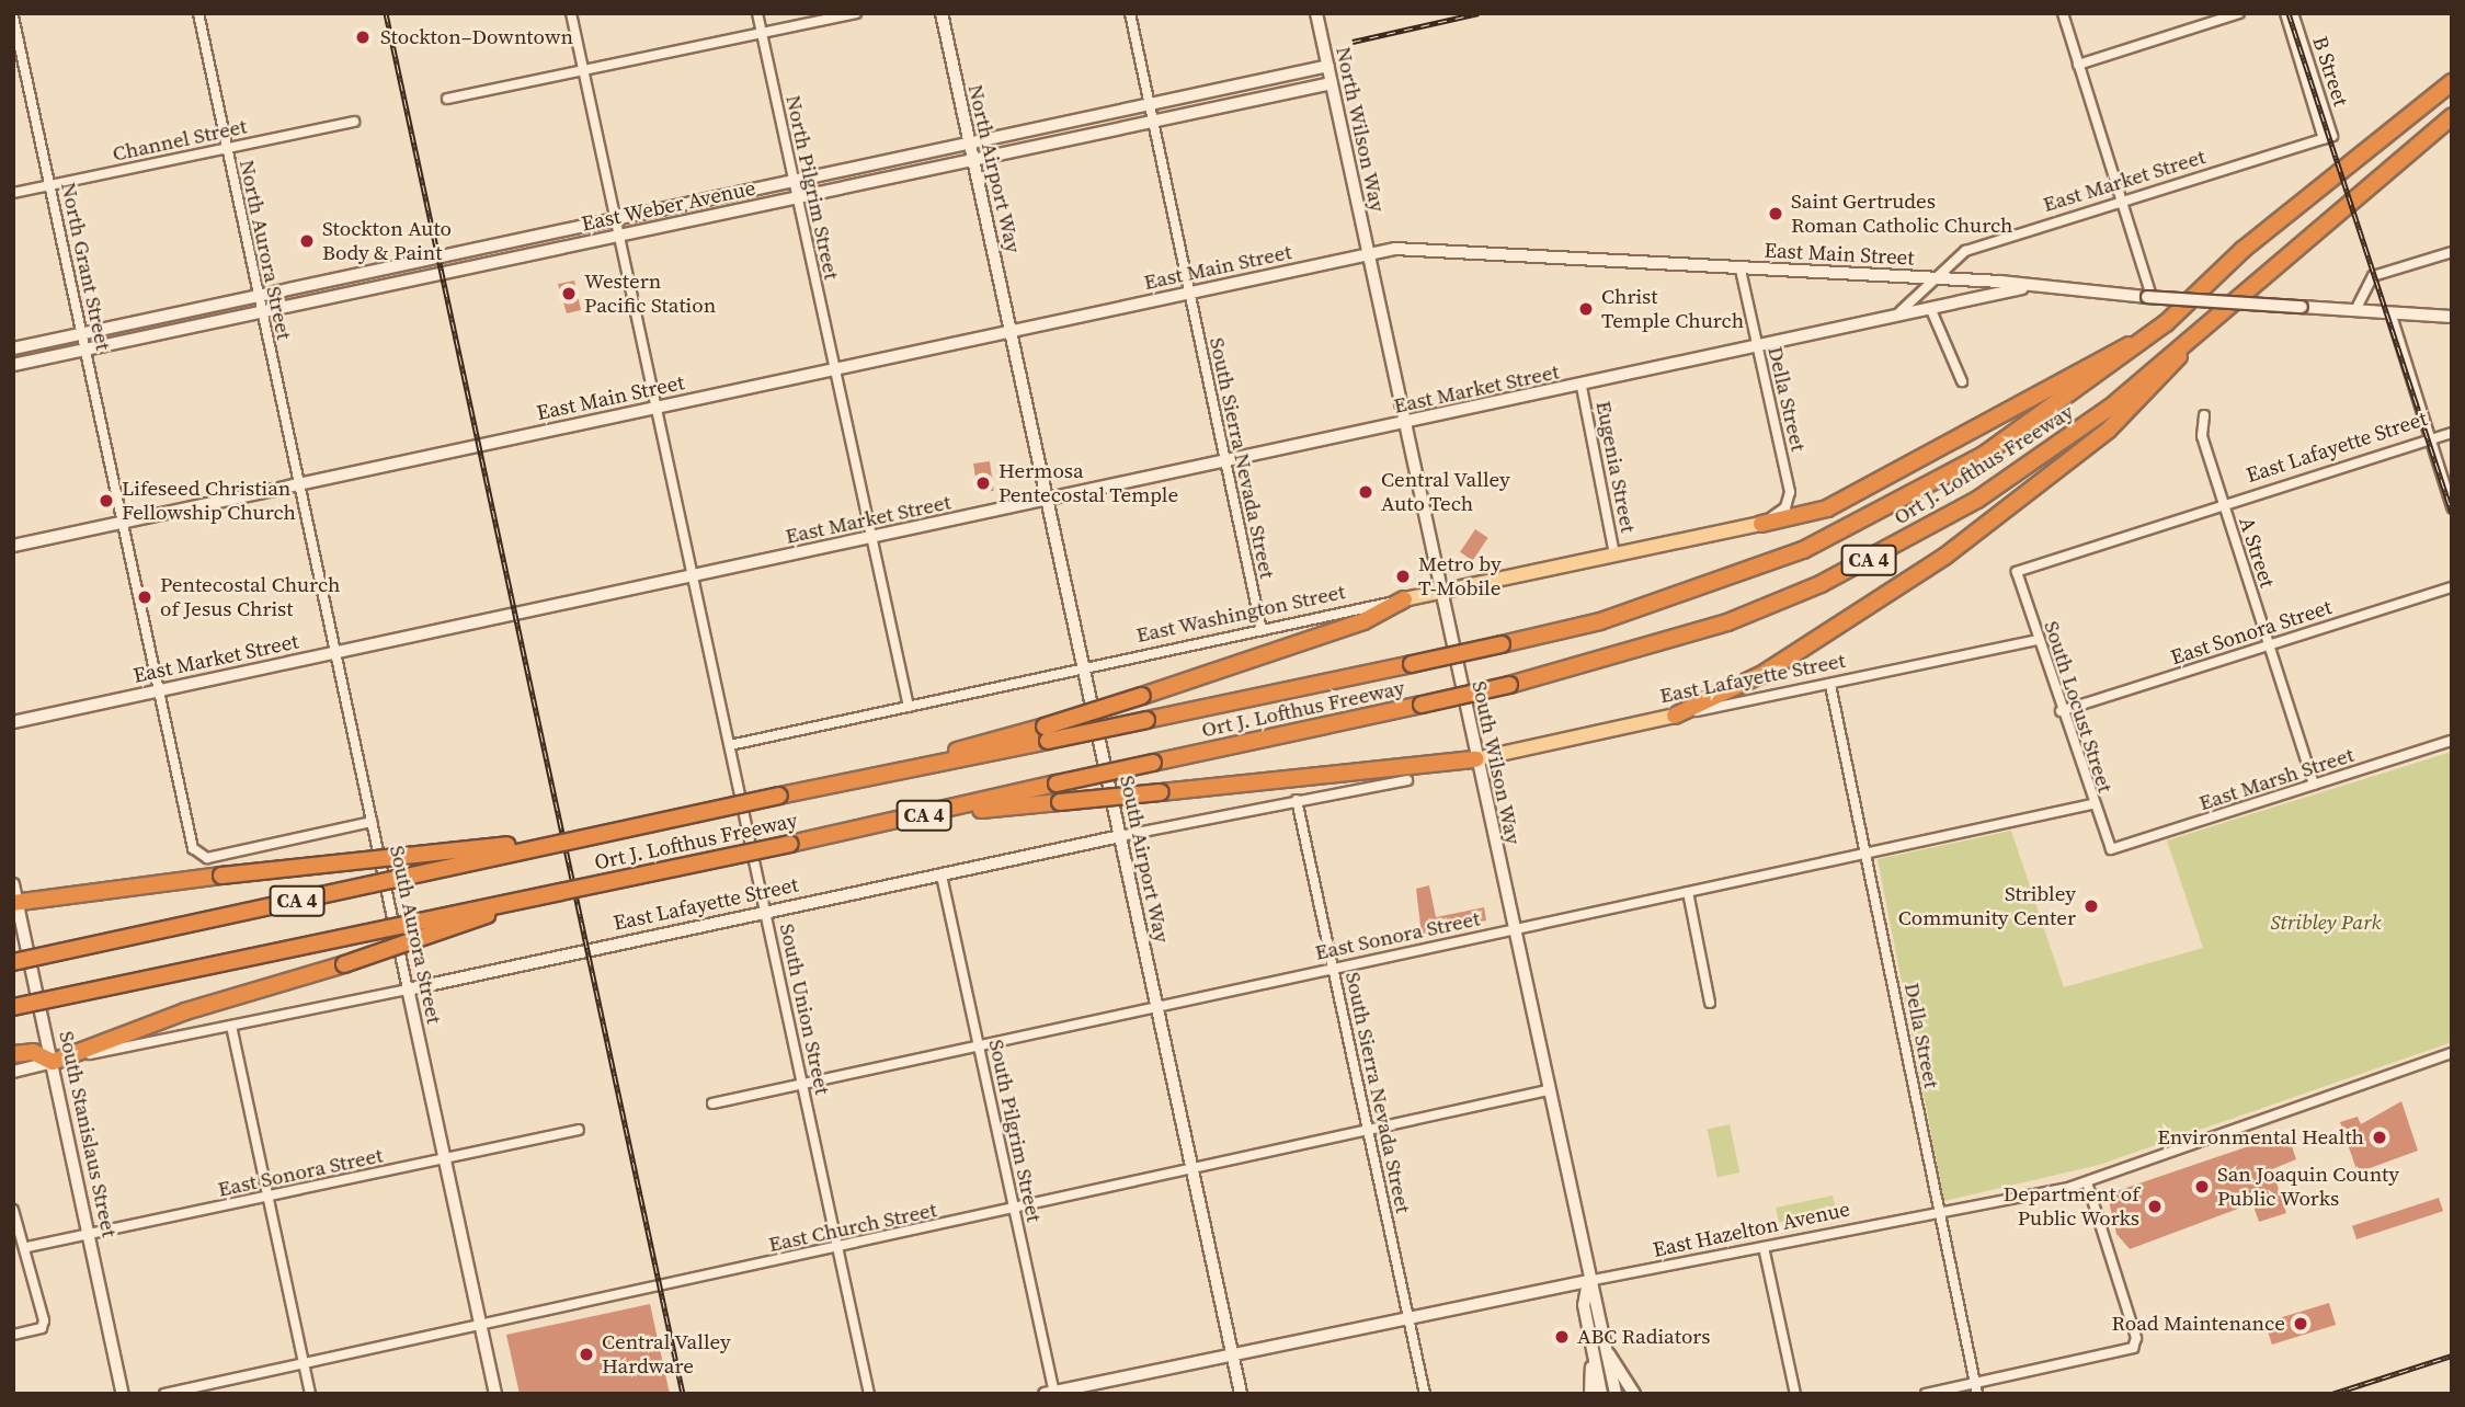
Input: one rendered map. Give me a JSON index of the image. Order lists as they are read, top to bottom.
{
  "streets": {
    "highway": ["Ort J. Lofthus Freeway", "CA 4"],
    "main road": [
      "North Wilson Way",
      "North Airport Way",
      "East Market Street",
      "East Weber Avenue",
      "East Main Street",
      "East Lafayette Street",
      "East Washington Street",
      "South Wilson Way",
      "South Airport Way",
      "South Aurora Street",
      "South Stanislaus Street",
      "East Hazelton Avenue"
    ],
    "street": [
      "B Street",
      "Channel Street",
      "North Pilgrim Street",
      "North Aurora Street",
      "North Grant Street",
      "Della Street",
      "South Sierra Nevada Street",
      "Eugenia Street",
      "A Street",
      "East Sonora Street",
      "South Locust Street",
      "East Marsh Street",
      "South Union Street",
      "South Pilgrim Street",
      "East Church Street"
    ]
  },
  "crossings": [
    ["B Street", "East Market Street"],
    ["North Wilson Way", "East Weber Avenue"],
    ["North Wilson Way", "East Main Street"],
    ["North Wilson Way", "South Wilson Way"],
    ["Channel Street", "North Aurora Street"],
    ["Channel Street", "North Grant Street"],
    ["North Airport Way", "East Weber Avenue"],
    ["North Airport Way", "East Main Street"],
    ["North Airport Way", "South Airport Way"],
    ["East Market Street", "East Main Street"],
    ["East Market Street", "North Grant Street"],
    ["East Market Street", "Della Street"],
    ["East Market Street", "South Sierra Nevada Street"],
    ["East Market Street", "Eugenia Street"],
    ["East Market Street", "South Wilson Way"],
    ["East Market Street", "South Airport Way"],
    ["East Market Street", "South Aurora Street"],
    ["East Market Street", "South Union Street"],
    ["North Pilgrim Street", "East Weber Avenue"],
    ["North Pilgrim Street", "East Main Street"],
    ["East Weber Avenue", "North Aurora Street"],
    ["East Weber Avenue", "North Grant Street"],
    ["East Weber Avenue", "South Sierra Nevada Street"],
    ["East Weber Avenue", "South Union Street"],
    ["North Aurora Street", "East Main Street"],
    ["North Aurora Street", "South Aurora Street"],
    ["East Main Street", "North Grant Street"],
    ["East Main Street", "Della Street"],
    ["East Main Street", "South Sierra Nevada Street"],
    ["East Main Street", "South Wilson Way"],
    ["East Main Street", "South Airport Way"],
    ["East Main Street", "South Aurora Street"],
    ["East Main Street", "South Union Street"],
    ["North Grant Street", "South Aurora Street"],
    ["Della Street", "East Lafayette Street"],
    ["Della Street", "East Washington Street"],
    ["Della Street", "East Sonora Street"],
    ["Della Street", "East Hazelton Avenue"],
    ["East Lafayette Street", "South Sierra Nevada Street"],
    ["East Lafayette Street", "A Street"],
    ["East Lafayette Street", "South Locust Street"],
    ["East Lafayette Street", "South Wilson Way"],
    ["East Lafayette Street", "South Airport Way"],
    ["East Lafayette Street", "South Aurora Street"],
    ["East Lafayette Street", "South Union Street"],
    ["East Lafayette Street", "South Pilgrim Street"],
    ["East Lafayette Street", "South Stanislaus Street"],
    ["South Sierra Nevada Street", "East Washington Street"],
    ["South Sierra Nevada Street", "East Sonora Street"],
    ["South Sierra Nevada Street", "East Church Street"],
    ["South Sierra Nevada Street", "East Hazelton Avenue"],
    ["Eugenia Street", "East Washington Street"],
    ["A Street", "East Sonora Street"],
    ["A Street", "East Marsh Street"],
    ["East Washington Street", "South Wilson Way"],
    ["East Washington Street", "South Airport Way"],
    ["East Washington Street", "South Union Street"],
    ["East Sonora Street", "South Locust Street"],
    ["East Sonora Street", "South Wilson Way"],
    ["East Sonora Street", "South Airport Way"],
    ["East Sonora Street", "South Aurora Street"],
    ["East Sonora Street", "South Union Street"],
    ["East Sonora Street", "South Pilgrim Street"],
    ["East Sonora Street", "South Stanislaus Street"],
    ["South Locust Street", "East Marsh Street"],
    ["South Wilson Way", "East Church Street"],
    ["South Wilson Way", "East Hazelton Avenue"],
    ["South Airport Way", "East Church Street"],
    ["South Airport Way", "East Hazelton Avenue"],
    ["South Aurora Street", "East Church Street"],
    ["South Union Street", "East Church Street"],
    ["South Pilgrim Street", "East Church Street"],
    ["South Pilgrim Street", "East Hazelton Avenue"]
  ],
  "parks": ["Stribley Park"],
  "places": [
    "Stockton–Downtown",
    "Saint Gertrudes Roman Catholic Church",
    "Stockton Auto Body & Paint",
    "Western Pacific Station",
    "Christ Temple Church",
    "Hermosa Pentecostal Temple",
    "Central Valley Auto Tech",
    "Lifeseed Christian Fellowship Church",
    "Metro by T-Mobile",
    "Pentecostal Church of Jesus Christ",
    "Stribley Community Center",
    "Environmental Health",
    "San Joaquin County Public Works",
    "Department of Public Works",
    "Road Maintenance",
    "ABC Radiators",
    "Central Valley Hardware"
  ]
}
